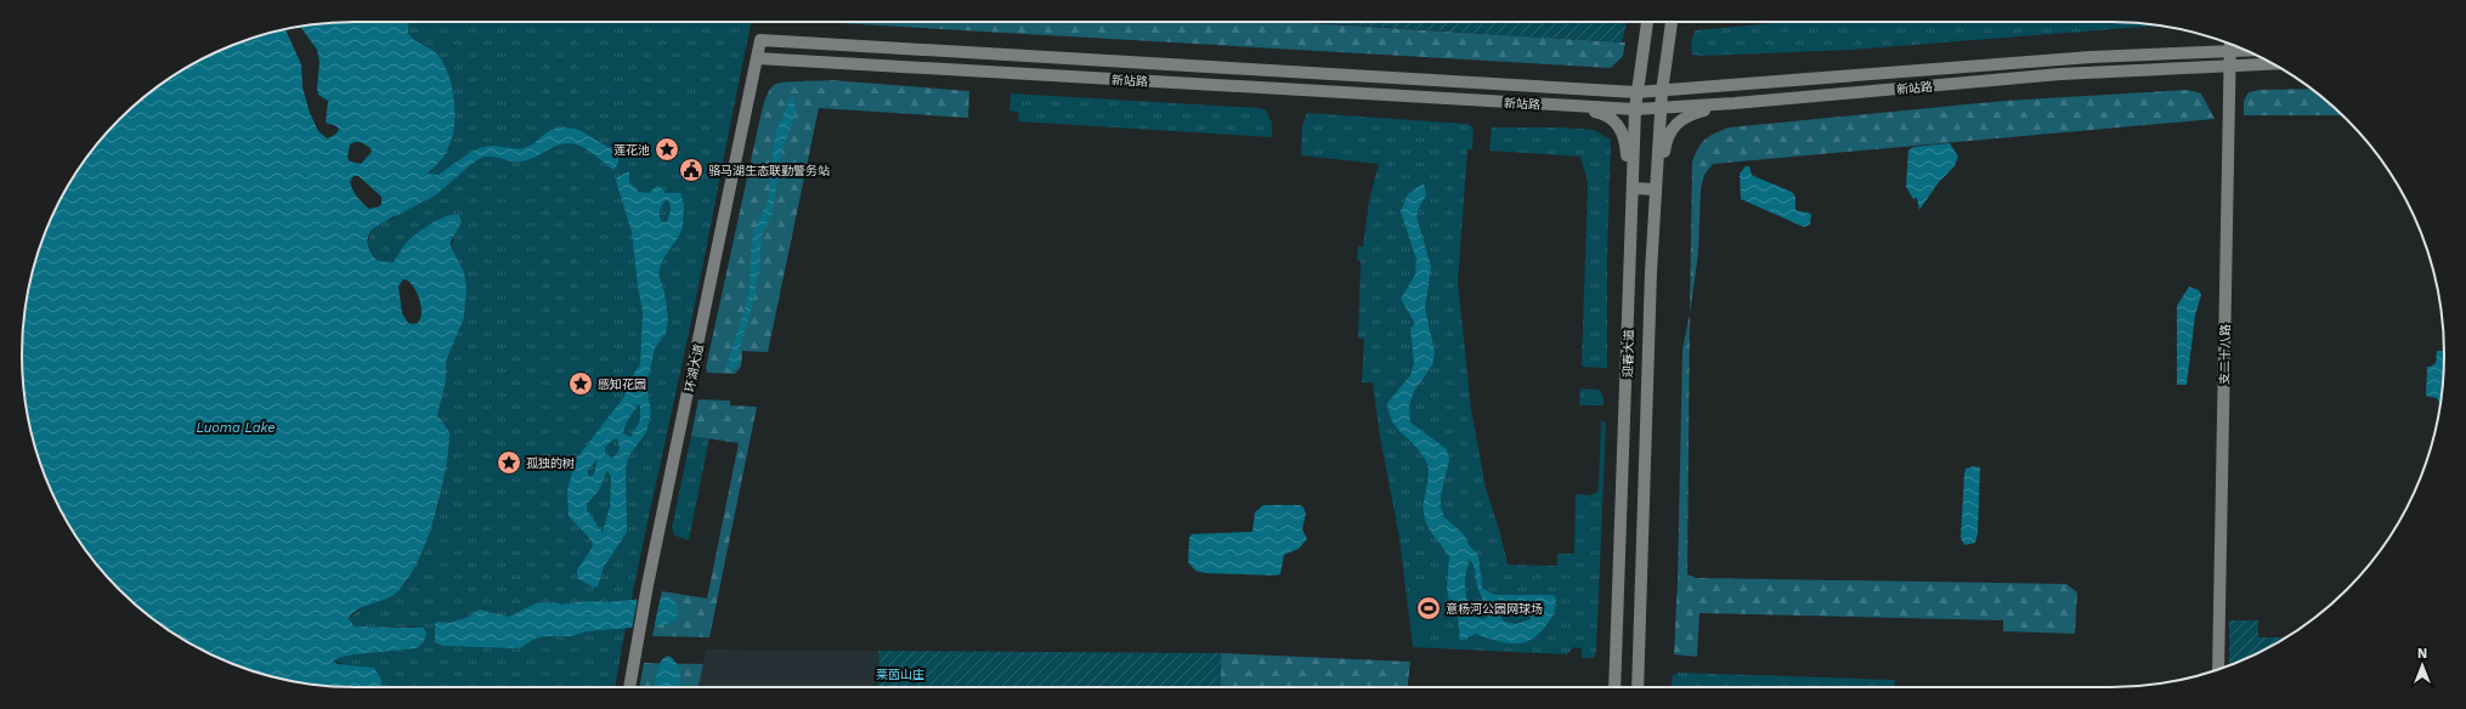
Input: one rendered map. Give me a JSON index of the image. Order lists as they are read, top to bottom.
{
  "streets": {
    "street": [
      "新站路",
      "迎春大道",
      "支二十八路",
      "环湖大道"
    ]
  },
  "crossings": [
    ["新站路", "迎春大道"],
    ["新站路", "支二十八路"],
    ["新站路", "环湖大道"]
  ],
  "water": ["Luoma Lake"],
  "parks": ["莱茵山庄"],
  "places": {
    "place": ["莲花池", "感知花园", "孤独的树"],
    "public building": ["骆马湖生态联勤警务站"],
    "sports": ["意杨河公园网球场"]
  },
  "north": "top"
}
